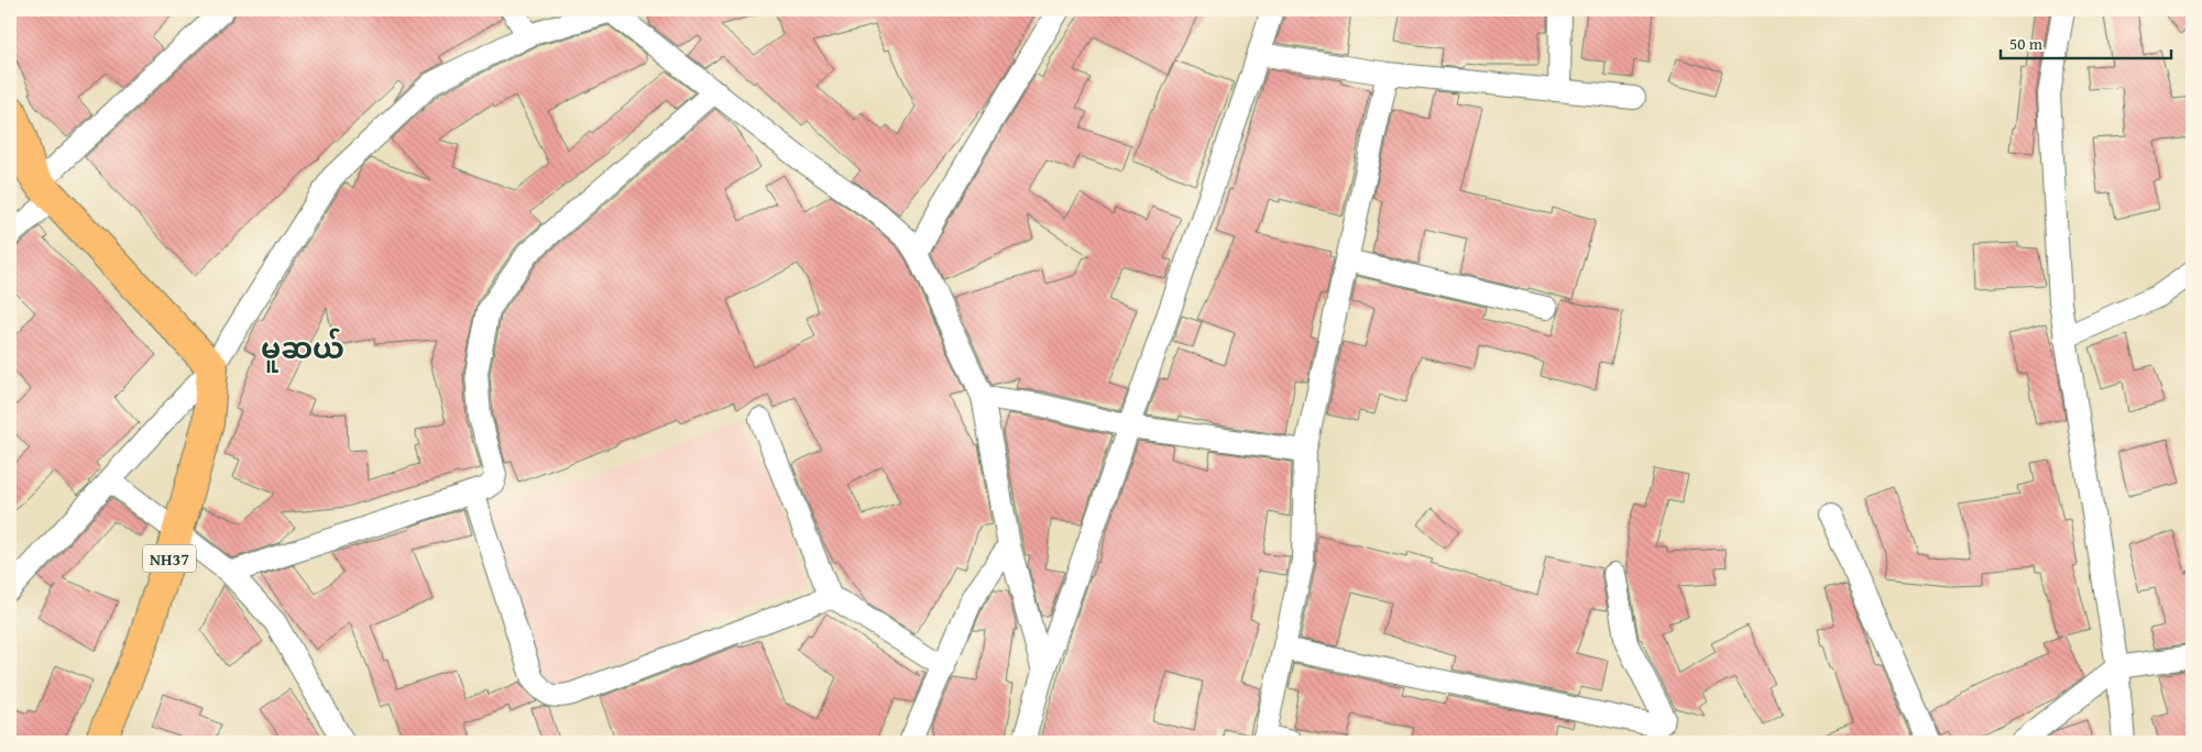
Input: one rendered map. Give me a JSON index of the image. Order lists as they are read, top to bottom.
{
  "streets": {
    "highway": ["NH37"]
  },
  "districts": ["မူဆယ်"],
  "scale_bar": "50 m"
}
